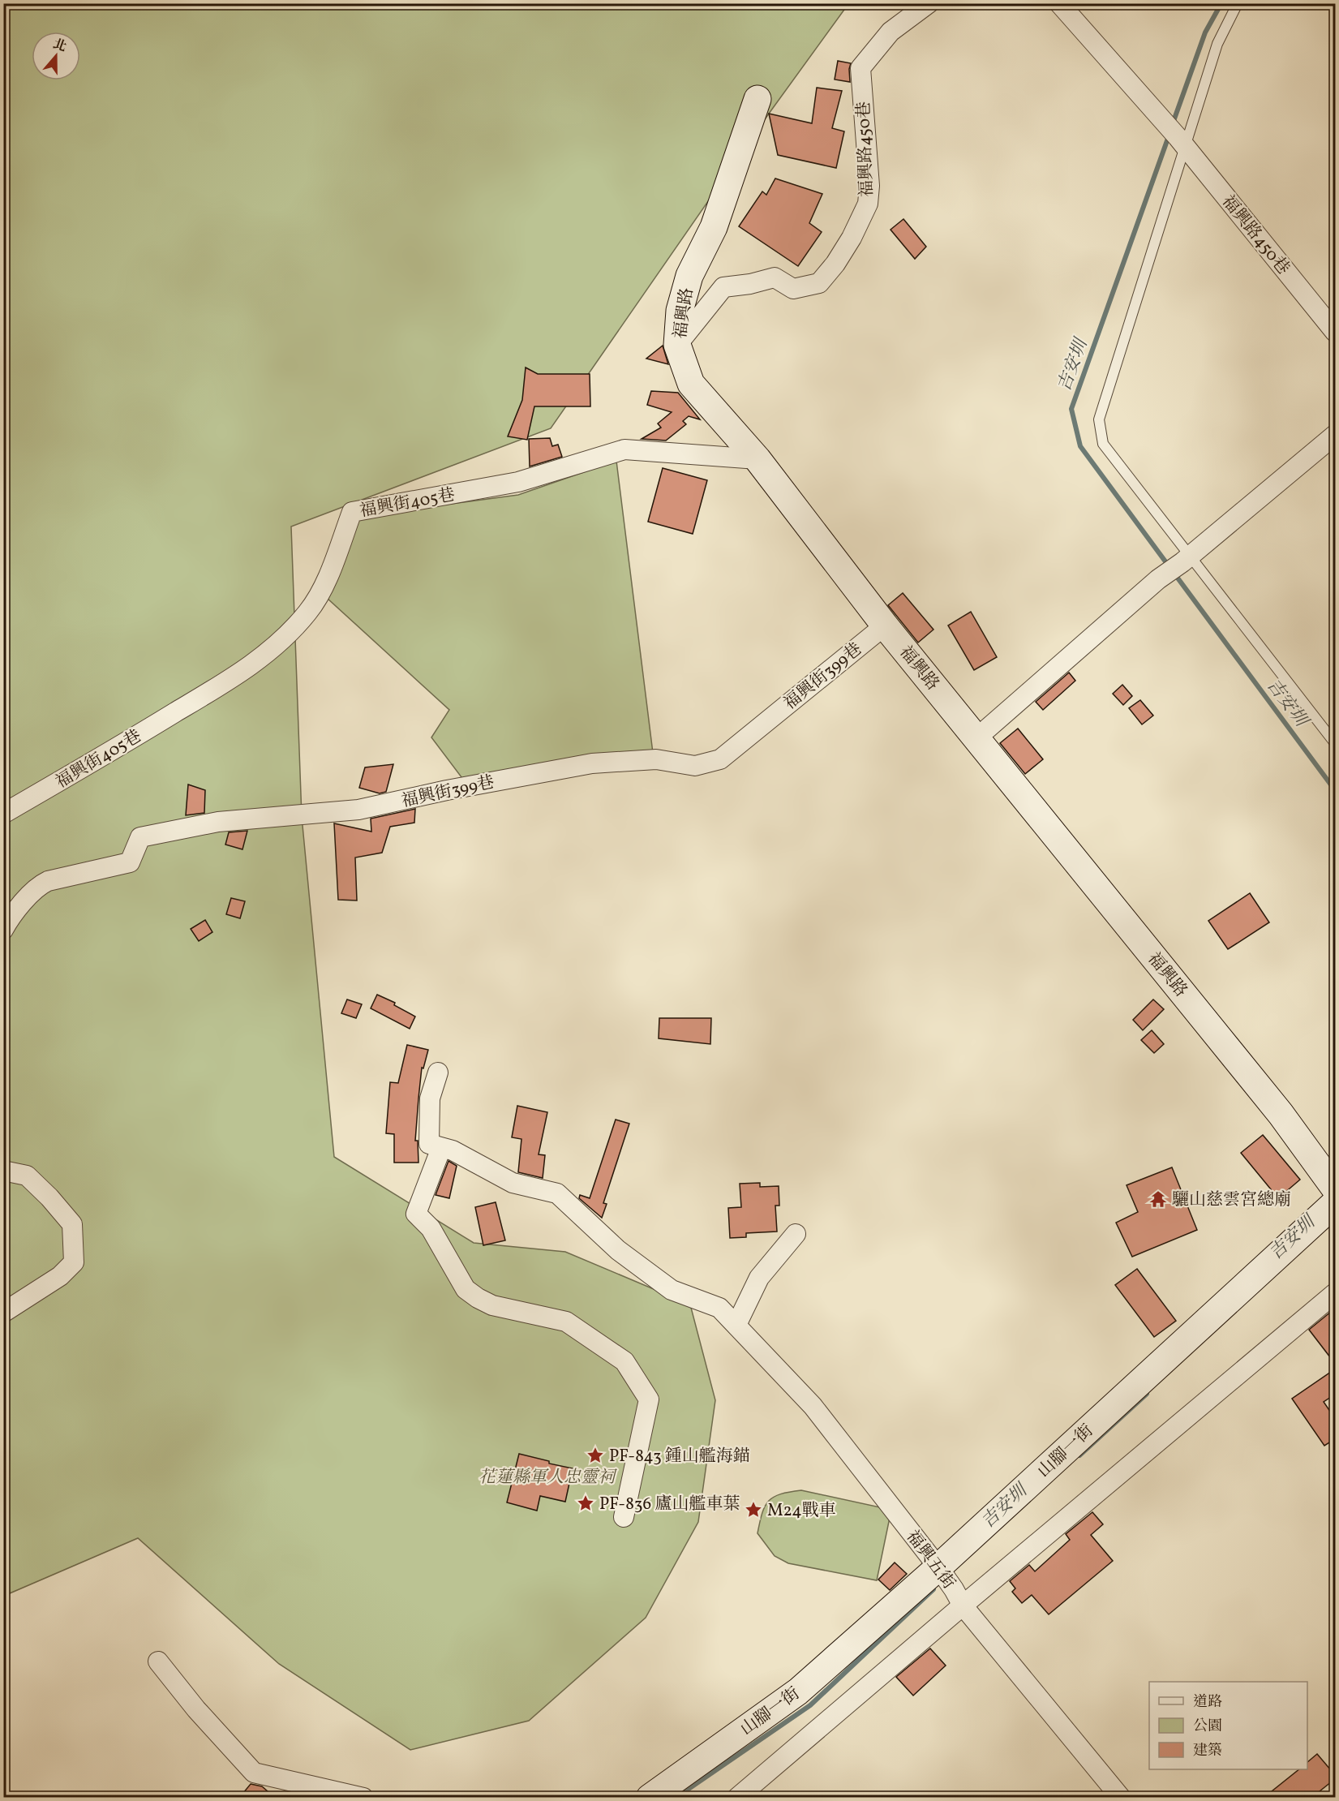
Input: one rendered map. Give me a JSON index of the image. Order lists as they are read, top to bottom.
{
  "streets": {
    "street": [
      "福興路450巷",
      "福興路",
      "福興街405巷",
      "福興街399巷",
      "山腳一街",
      "福興五街"
    ]
  },
  "crossings": [
    ["福興路450巷", "福興路"],
    ["福興路", "福興街405巷"],
    ["福興路", "福興街399巷"],
    ["山腳一街", "福興五街"]
  ],
  "water": ["吉安圳"],
  "parks": ["花蓮縣軍人忠靈祠"],
  "places": {
    "temple": ["驪山慈雲宮總廟"],
    "place": ["PF-843 鍾山艦海錨", "PF-836 廬山艦車葉", "M24戰車"]
  },
  "legend": ["道路", "公園", "建築"],
  "north": "top"
}
